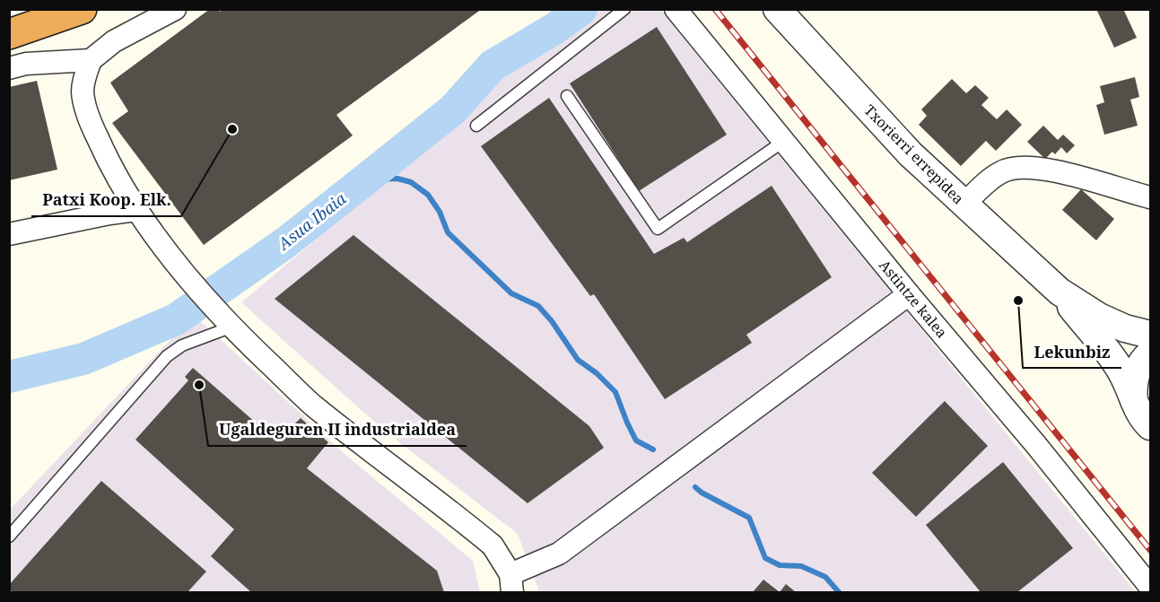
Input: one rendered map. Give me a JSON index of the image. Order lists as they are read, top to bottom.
{
  "streets": {
    "street": ["Txorierri errepidea", "Astintze kalea"]
  },
  "water": ["Asua Ibaia"],
  "places": ["Patxi Koop. Elk.", "Lekunbiz", "Ugaldeguren II industrialdea"]
}
